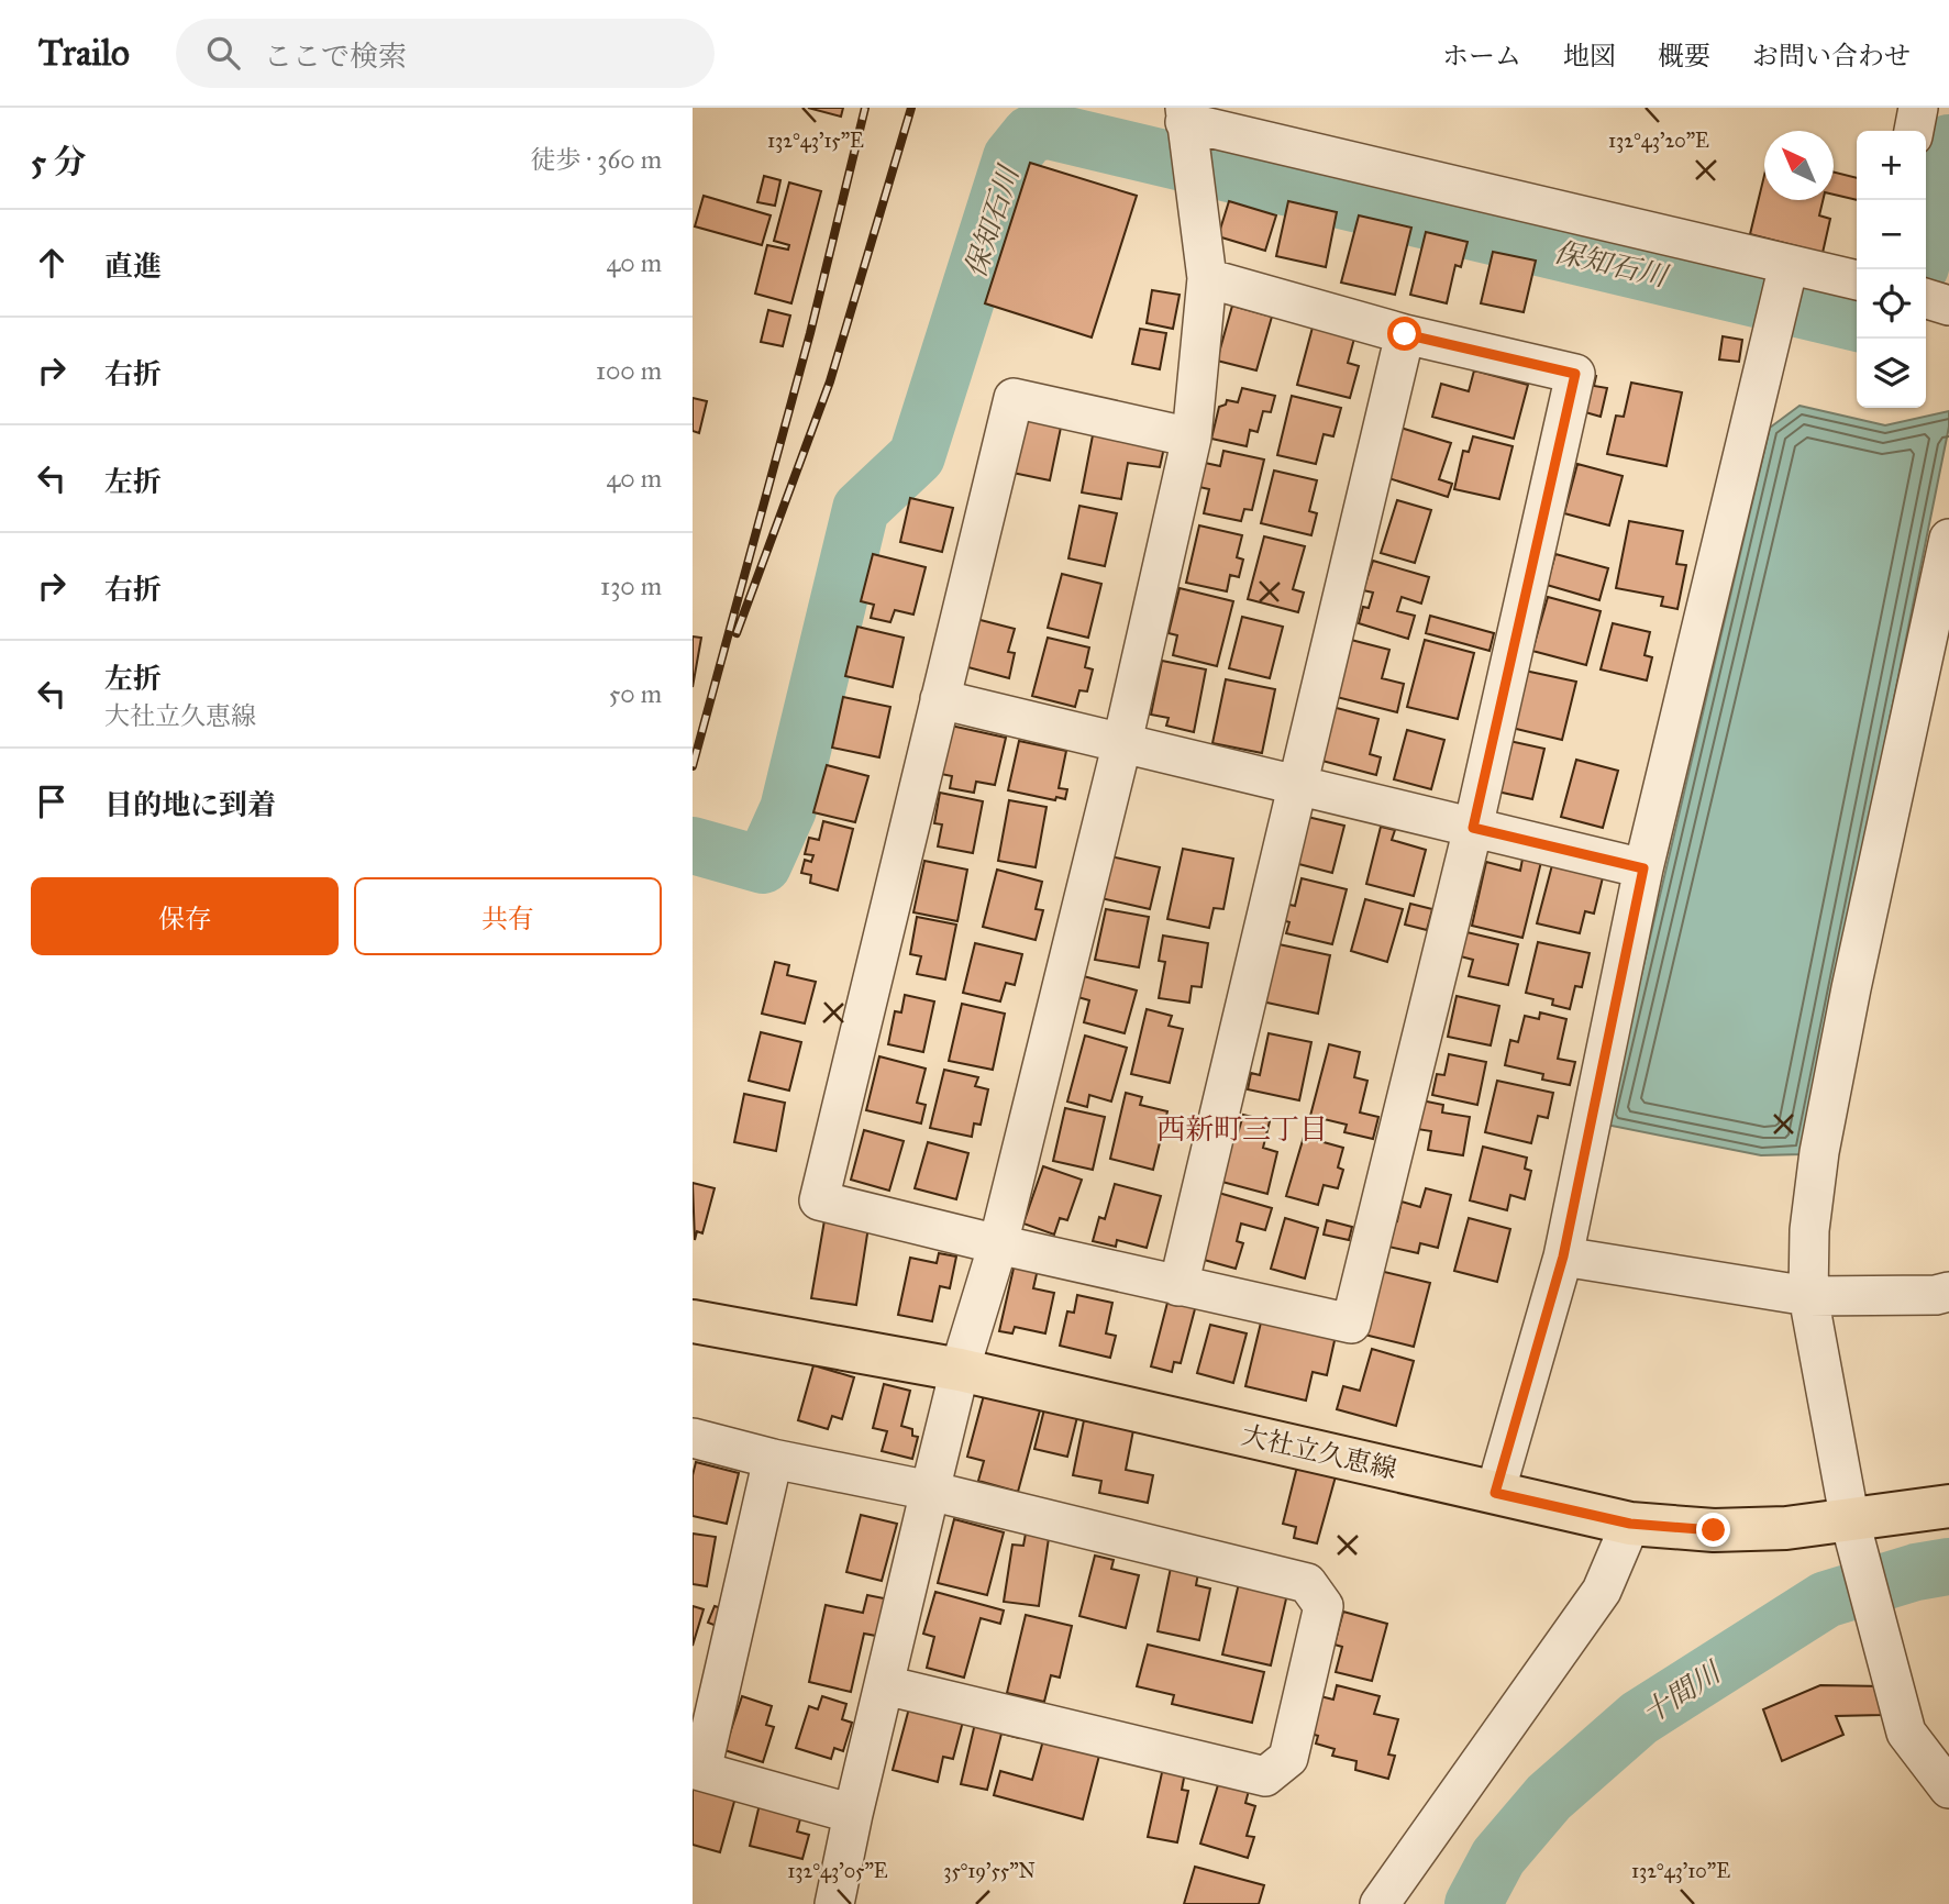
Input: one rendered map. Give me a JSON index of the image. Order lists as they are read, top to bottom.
{
  "streets": {
    "main road": ["大社立久恵線"]
  },
  "districts": ["西新町三丁目"],
  "water": ["保知石川", "十間川"],
  "north": "top left",
  "page": {
    "header": "Trailo",
    "search": "ここで検索",
    "nav": [
      "ホーム",
      "地図",
      "概要",
      "お問い合わせ"
    ],
    "heading": ["5 分", "徒歩 · 360 m"],
    "map_buttons": ["+", "−"],
    "list": [
      ["直進", "40 m"],
      ["右折", "100 m"],
      ["左折", "40 m"],
      ["右折", "130 m"],
      ["左折", "大社立久恵線", "50 m"],
      "目的地に到着"
    ],
    "buttons": ["保存", "共有"]
  },
  "coordinates": [
    "132°43'15\"E",
    "132°43'20\"E",
    "132°43'05\"E",
    "132°43'10\"E",
    "35°19'55\"N"
  ]
}
